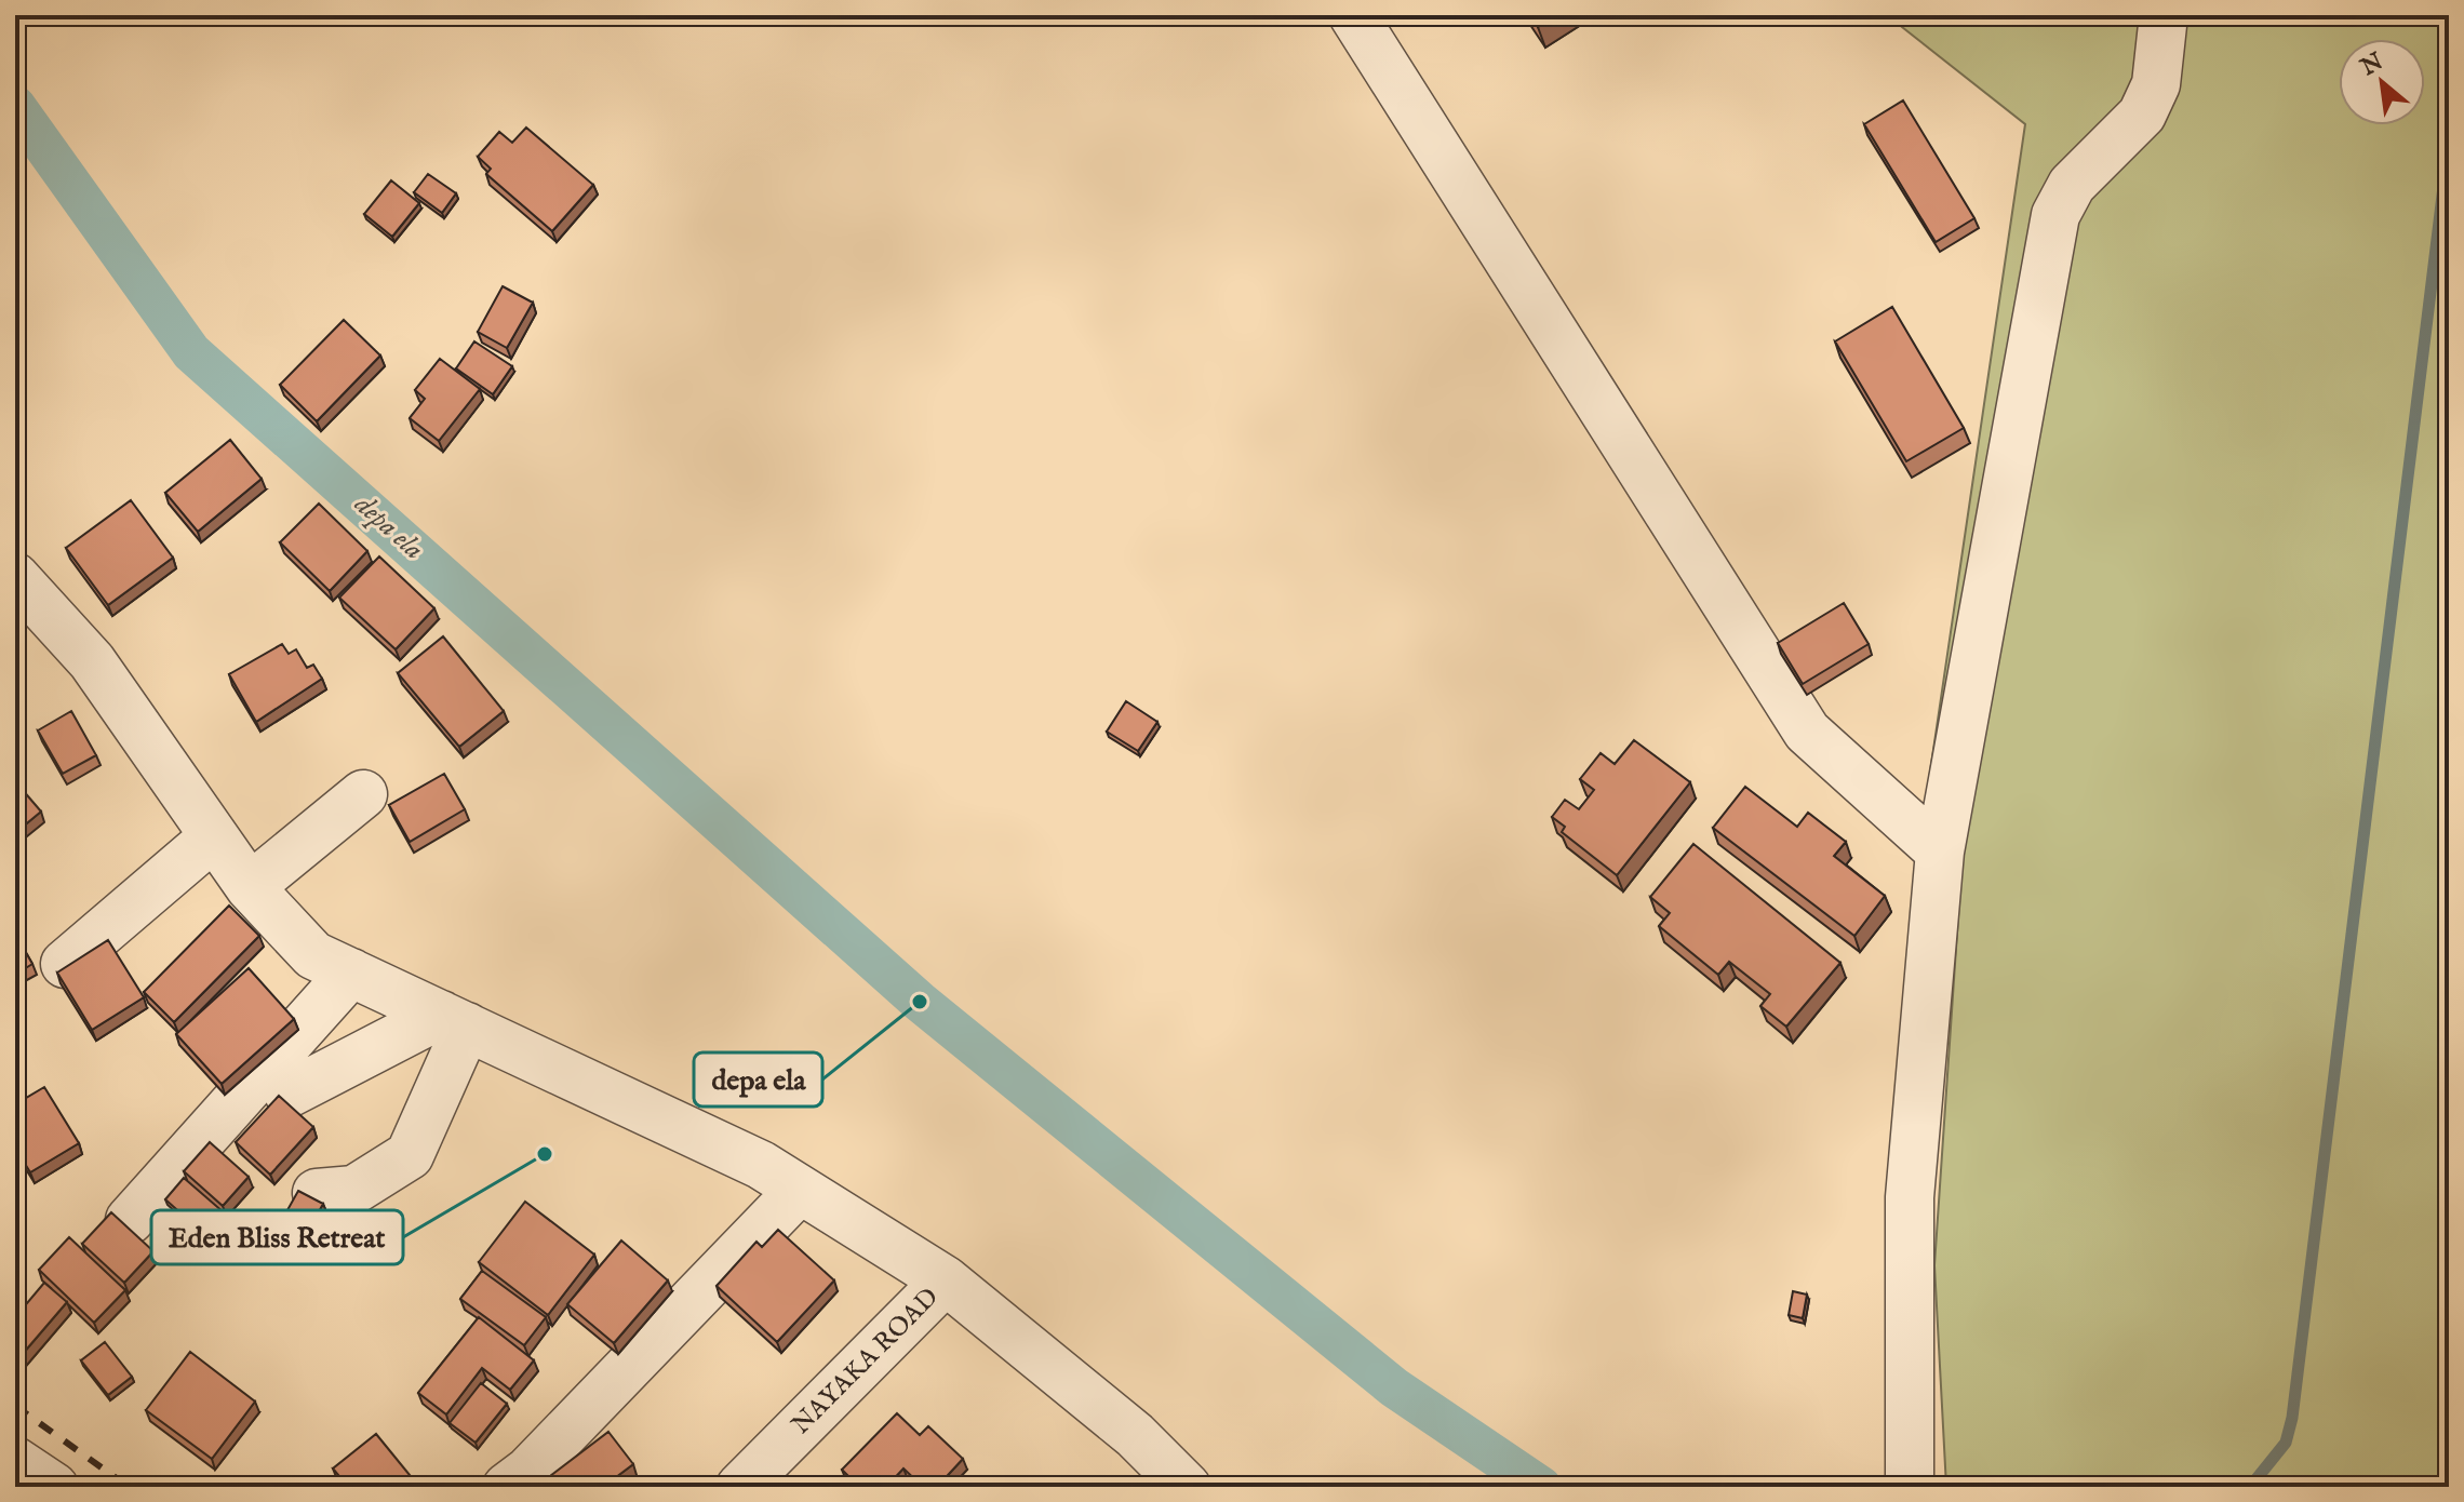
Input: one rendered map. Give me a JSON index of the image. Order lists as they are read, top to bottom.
{
  "streets": {
    "street": ["NAYAKA ROAD"]
  },
  "water": ["depa ela"],
  "places": ["depa ela", "Eden Bliss Retreat"],
  "north": "top left"
}
